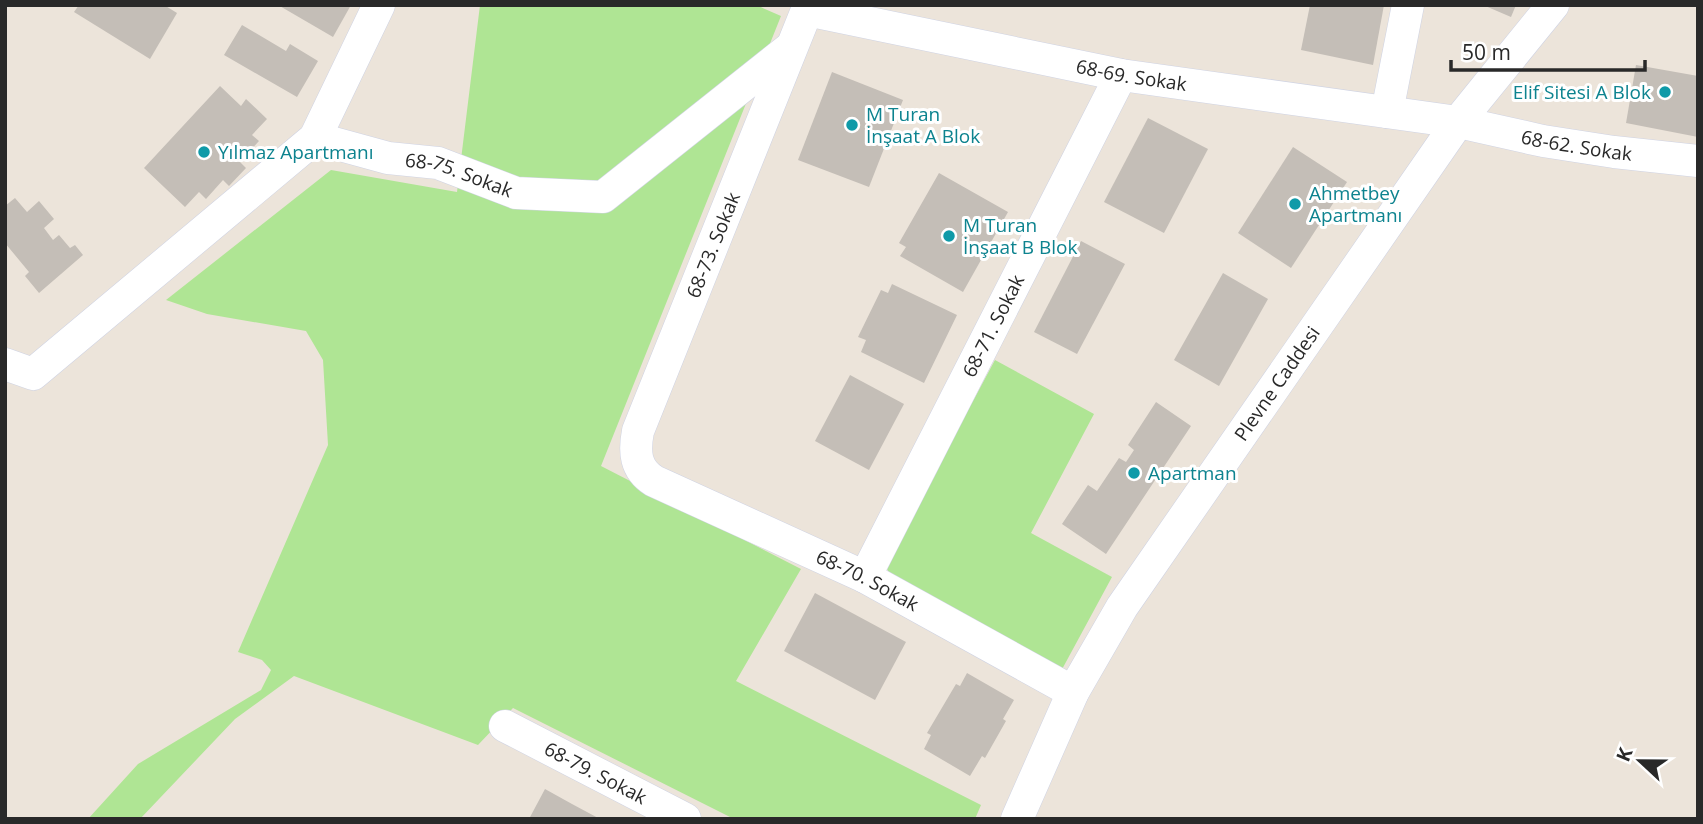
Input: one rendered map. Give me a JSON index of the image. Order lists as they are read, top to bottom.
{
  "streets": {
    "street": [
      "68-69. Sokak",
      "68-62. Sokak",
      "68-75. Sokak",
      "68-73. Sokak",
      "68-71. Sokak",
      "Plevne Caddesi",
      "68-70. Sokak",
      "68-79. Sokak"
    ]
  },
  "crossings": [
    ["68-69. Sokak", "68-62. Sokak"],
    ["68-69. Sokak", "68-73. Sokak"],
    ["68-69. Sokak", "68-71. Sokak"],
    ["68-69. Sokak", "Plevne Caddesi"],
    ["68-62. Sokak", "Plevne Caddesi"],
    ["68-75. Sokak", "68-73. Sokak"],
    ["68-73. Sokak", "68-70. Sokak"],
    ["68-71. Sokak", "68-70. Sokak"],
    ["Plevne Caddesi", "68-70. Sokak"]
  ],
  "places": [
    "Elif Sitesi A Blok",
    "M Turan İnşaat A Blok",
    "Yılmaz Apartmanı",
    "Ahmetbey Apartmanı",
    "M Turan İnşaat B Blok",
    "Apartman"
  ],
  "scale_bar": "50 m",
  "north": "left"
}
